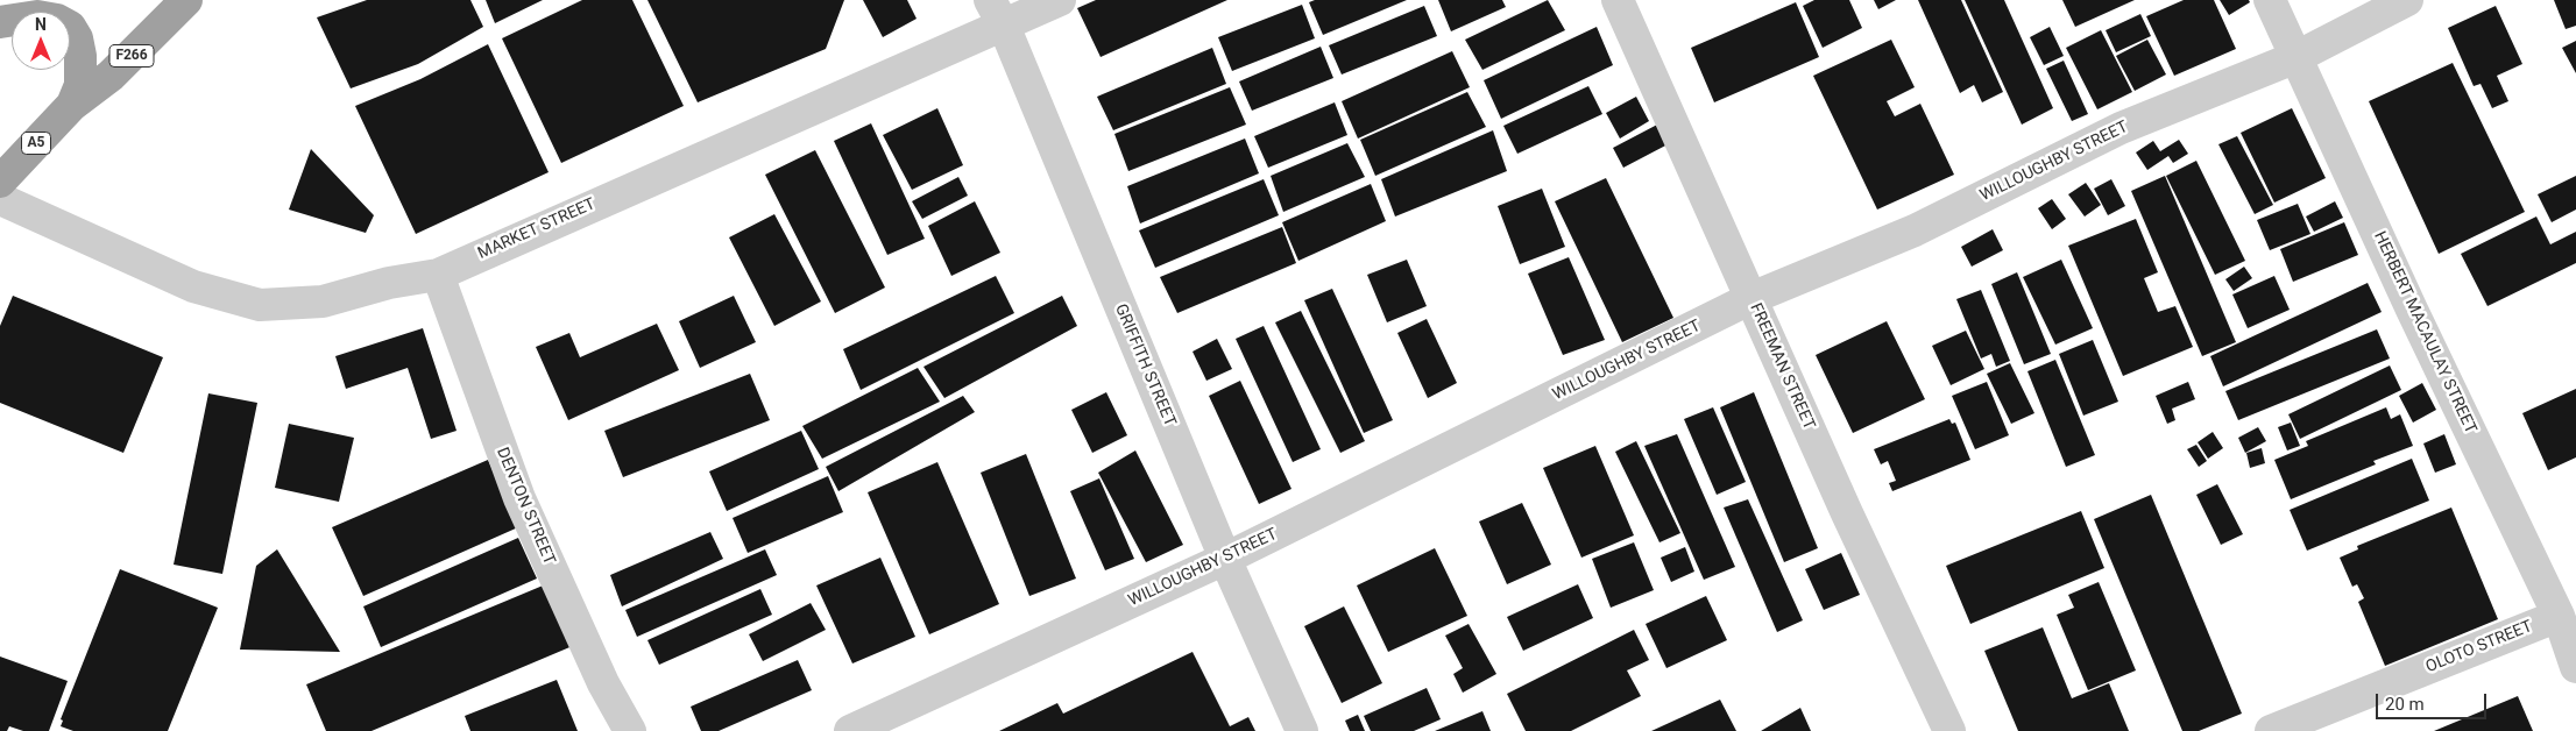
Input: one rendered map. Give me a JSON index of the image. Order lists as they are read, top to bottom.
{
  "streets": {
    "highway": ["F266", "A5"],
    "street": [
      "WILLOUGHBY STREET",
      "MARKET STREET",
      "HERBERT MACAULAY STREET",
      "GRIFFITH STREET",
      "FREEMAN STREET",
      "DENTON STREET",
      "OLOTO STREET"
    ]
  },
  "crossings": [
    ["F266", "A5"],
    ["WILLOUGHBY STREET", "HERBERT MACAULAY STREET"],
    ["WILLOUGHBY STREET", "GRIFFITH STREET"],
    ["WILLOUGHBY STREET", "FREEMAN STREET"],
    ["MARKET STREET", "GRIFFITH STREET"],
    ["MARKET STREET", "DENTON STREET"],
    ["HERBERT MACAULAY STREET", "OLOTO STREET"]
  ],
  "scale_bar": "20 m",
  "north": "top"
}
